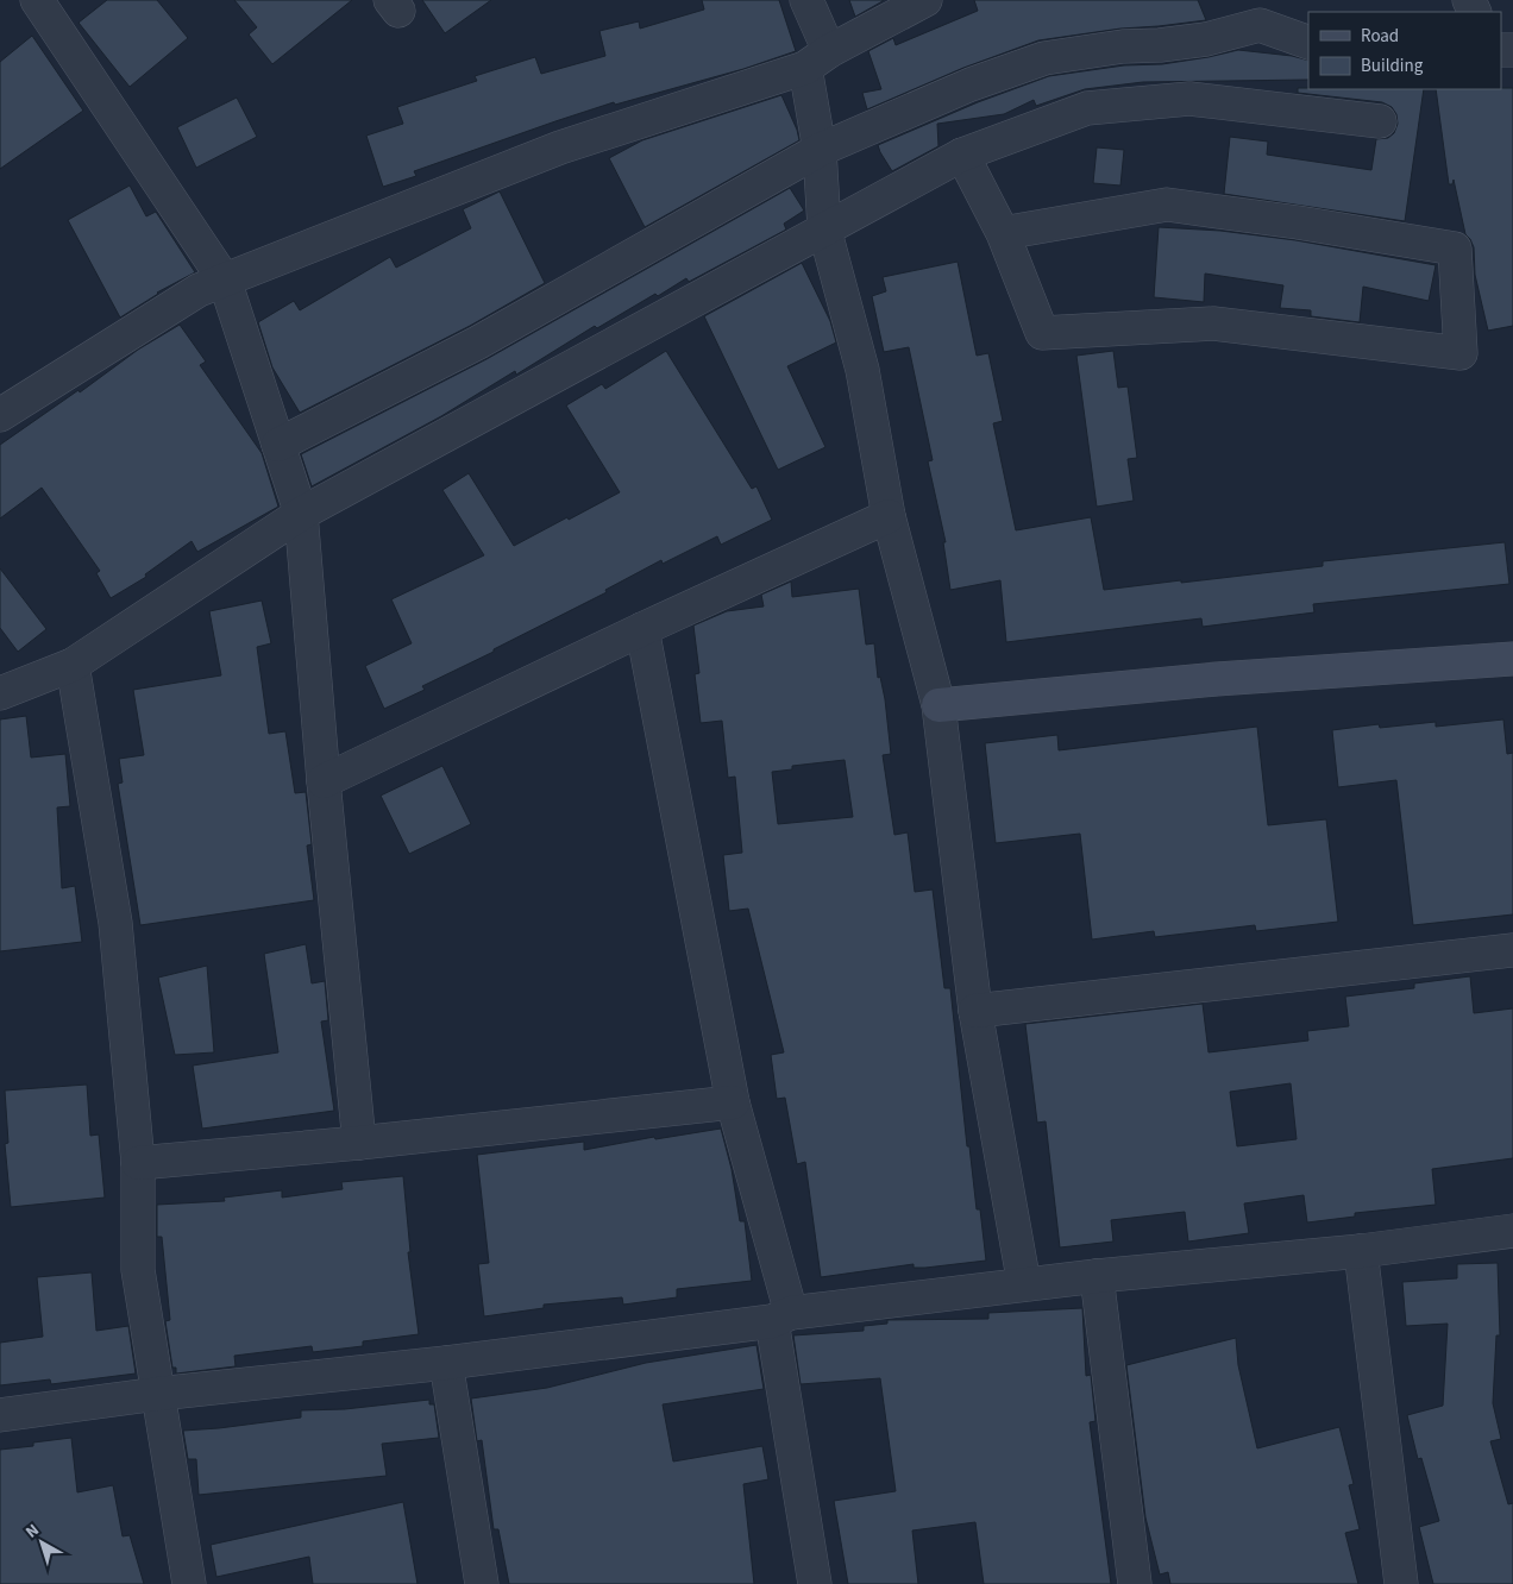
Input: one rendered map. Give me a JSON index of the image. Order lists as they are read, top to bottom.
{
  "legend": ["Road", "Building"],
  "north": "top left"
}
